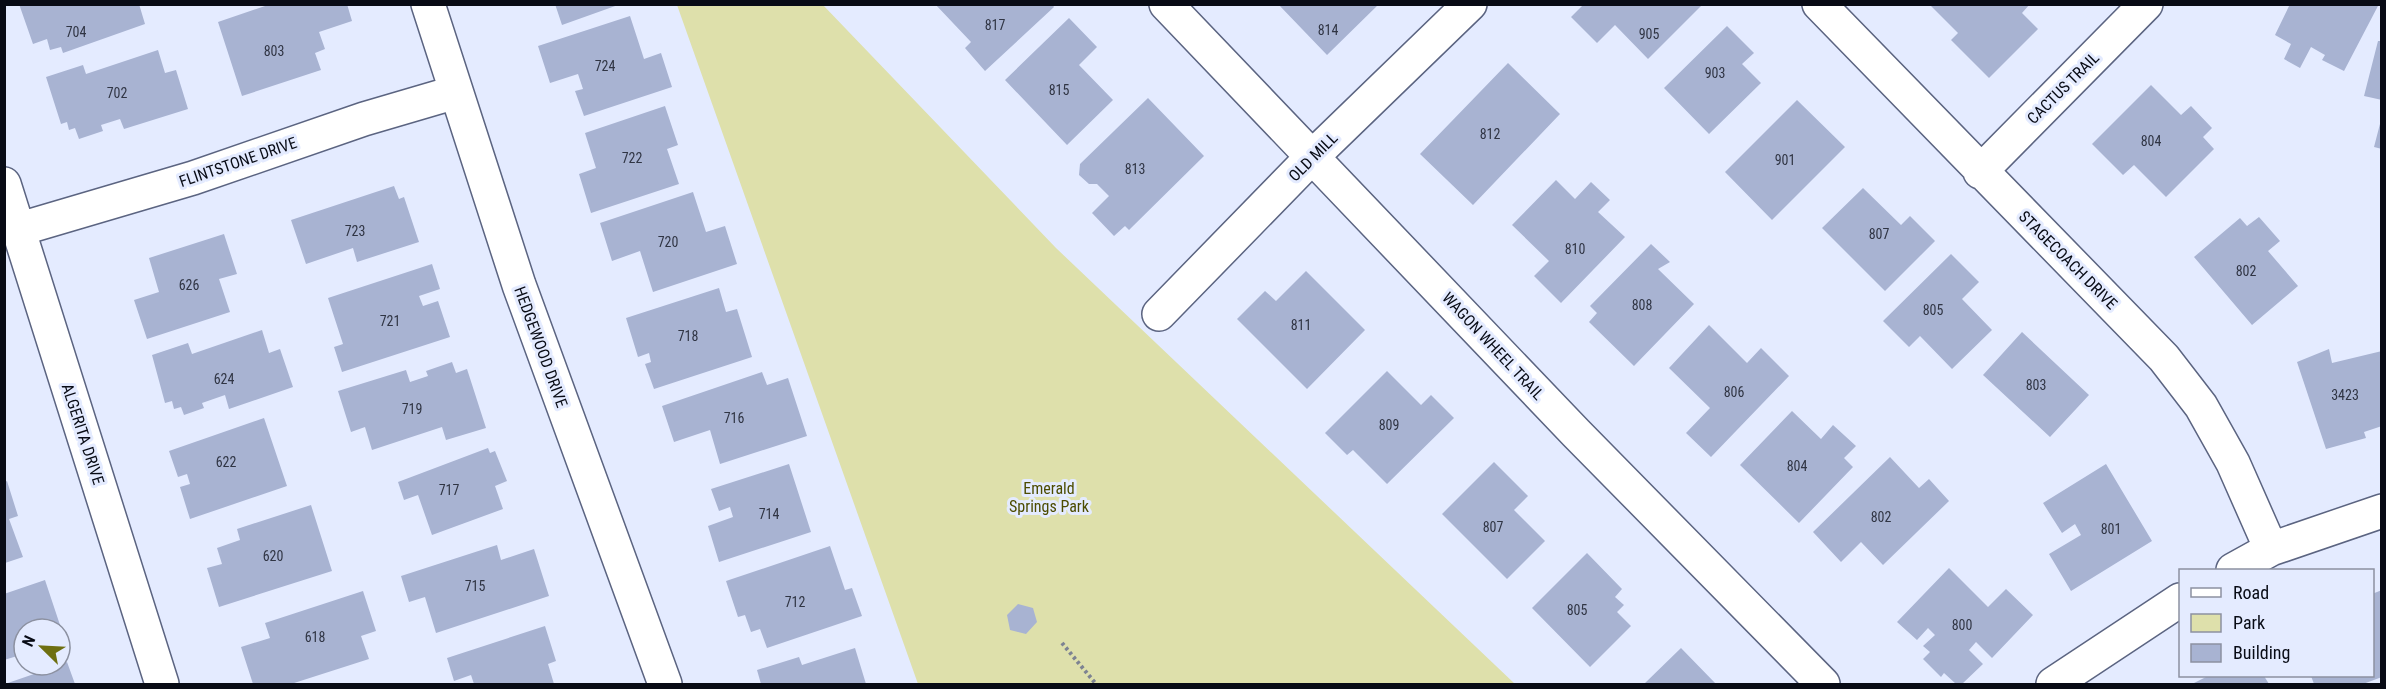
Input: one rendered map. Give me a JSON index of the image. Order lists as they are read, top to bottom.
{
  "streets": {
    "street": [
      "CACTUS TRAIL",
      "OLD MILL",
      "FLINTSTONE DRIVE",
      "STAGECOACH DRIVE",
      "WAGON WHEEL TRAIL",
      "HEDGEWOOD DRIVE",
      "ALGERITA DRIVE"
    ]
  },
  "crossings": [
    ["CACTUS TRAIL", "STAGECOACH DRIVE"],
    ["OLD MILL", "WAGON WHEEL TRAIL"],
    ["FLINTSTONE DRIVE", "HEDGEWOOD DRIVE"],
    ["FLINTSTONE DRIVE", "ALGERITA DRIVE"]
  ],
  "parks": ["Emerald Springs Park"],
  "house_numbers": [
    "817",
    "814",
    "704",
    "905",
    "803",
    "724",
    "903",
    "815",
    "702",
    "812",
    "804",
    "722",
    "901",
    "813",
    "723",
    "807",
    "720",
    "810",
    "802",
    "626",
    "808",
    "805",
    "721",
    "811",
    "718",
    "624",
    "803",
    "806",
    "3423",
    "719",
    "716",
    "809",
    "622",
    "804",
    "717",
    "714",
    "802",
    "807",
    "801",
    "620",
    "715",
    "712",
    "805",
    "800",
    "618"
  ],
  "legend": ["Road", "Park", "Building"],
  "north": "top left"
}
